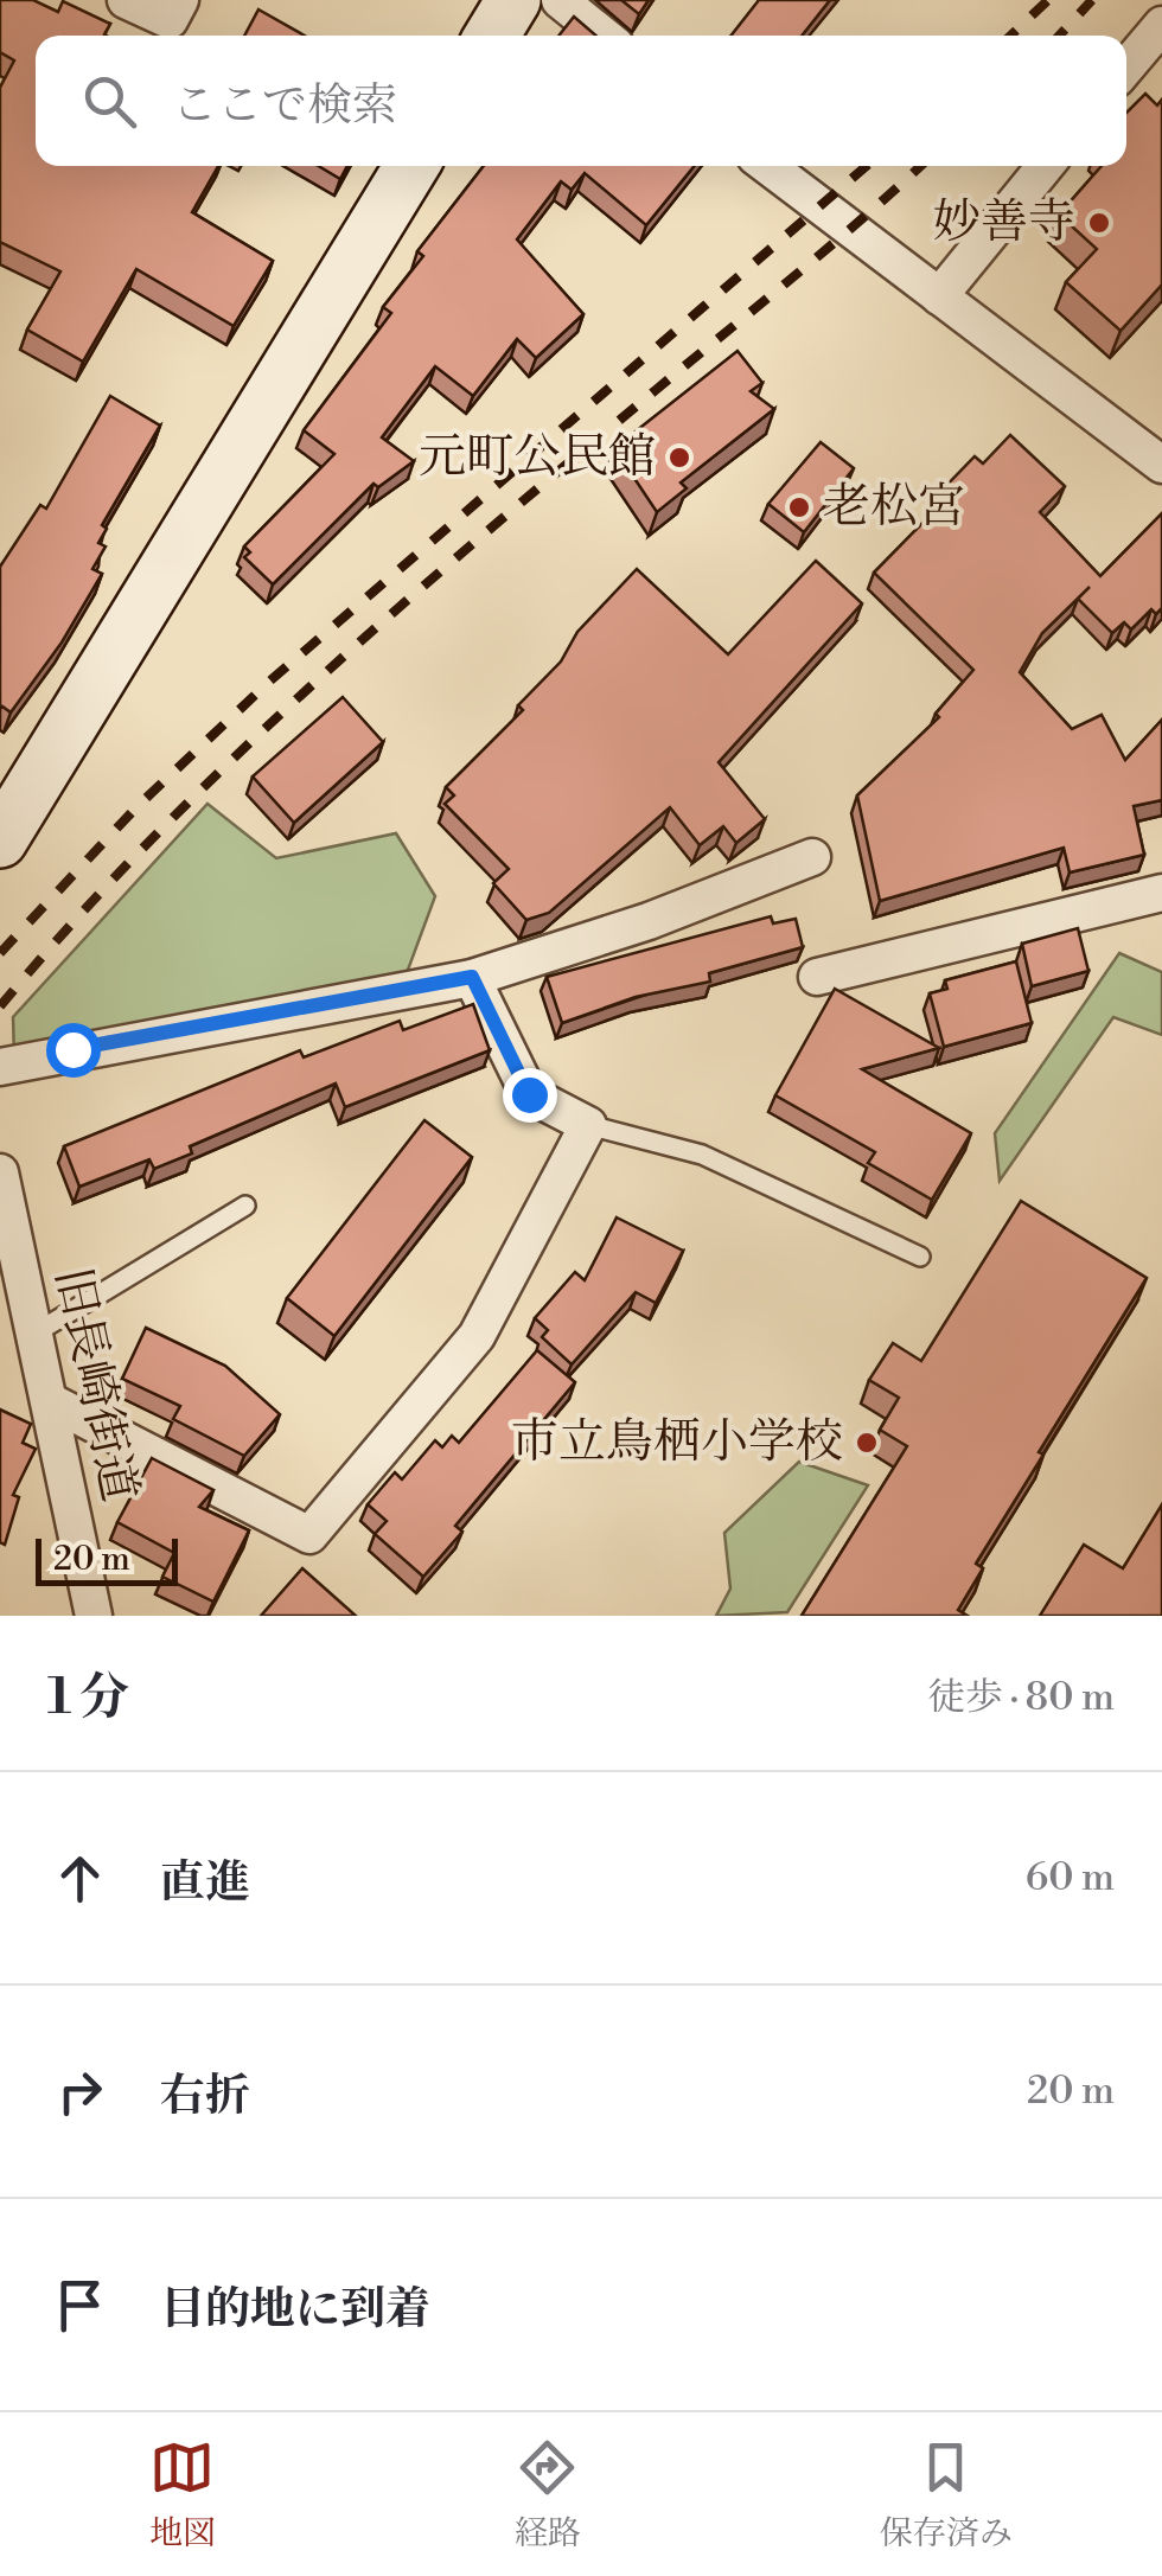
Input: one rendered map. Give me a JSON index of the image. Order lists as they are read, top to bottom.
{
  "streets": {
    "street": ["旧長崎街道"]
  },
  "places": [
    "妙善寺",
    "元町公民館",
    "老松宮",
    "市立鳥栖小学校"
  ],
  "scale_bar": "20 m",
  "page": {
    "search": "ここで検索",
    "scale": "20 m",
    "heading": ["1 分", "徒歩 · 80 m"],
    "list": [
      ["直進", "60 m"],
      ["右折", "20 m"],
      "目的地に到着"
    ],
    "nav": ["地図", "経路", "保存済み"]
  }
}
